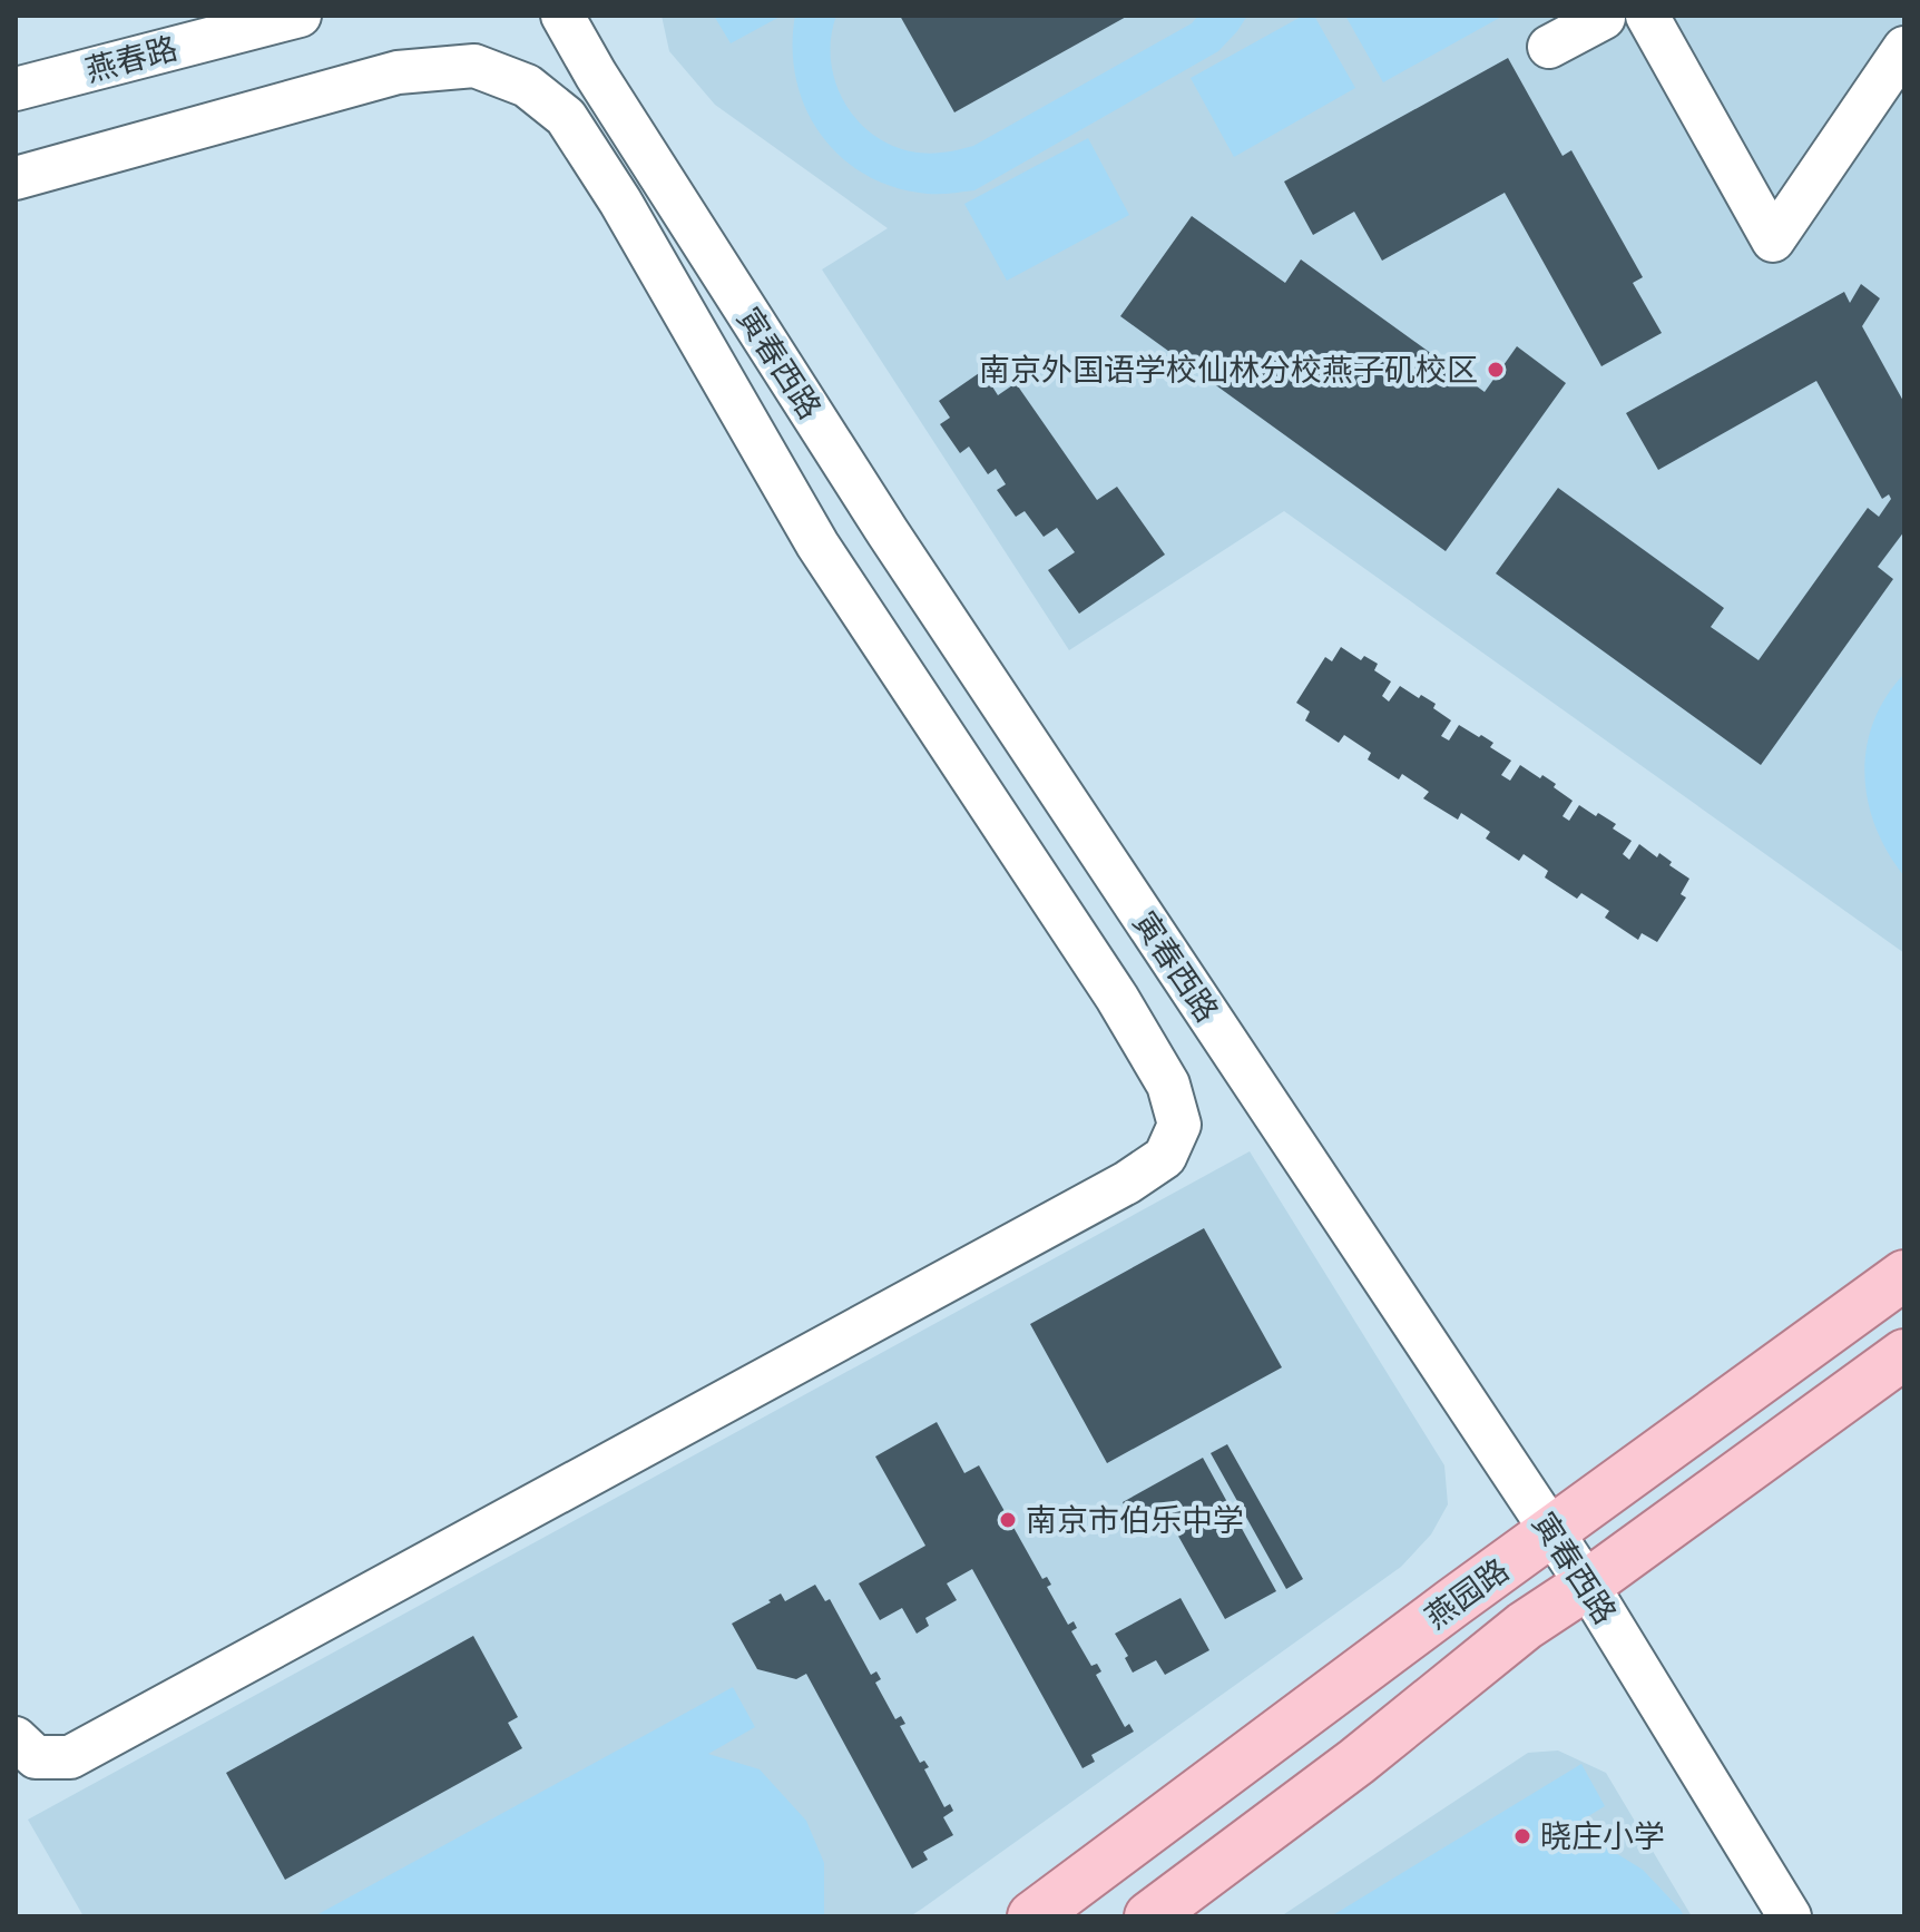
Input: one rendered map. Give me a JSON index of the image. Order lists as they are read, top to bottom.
{
  "streets": {
    "main road": ["燕园路"],
    "street": ["燕春路", "寅春西路"]
  },
  "crossings": [
    ["寅春西路", "燕园路"]
  ],
  "places": ["南京外国语学校仙林分校燕子矶校区", "南京市伯乐中学", "晓庄小学"]
}
